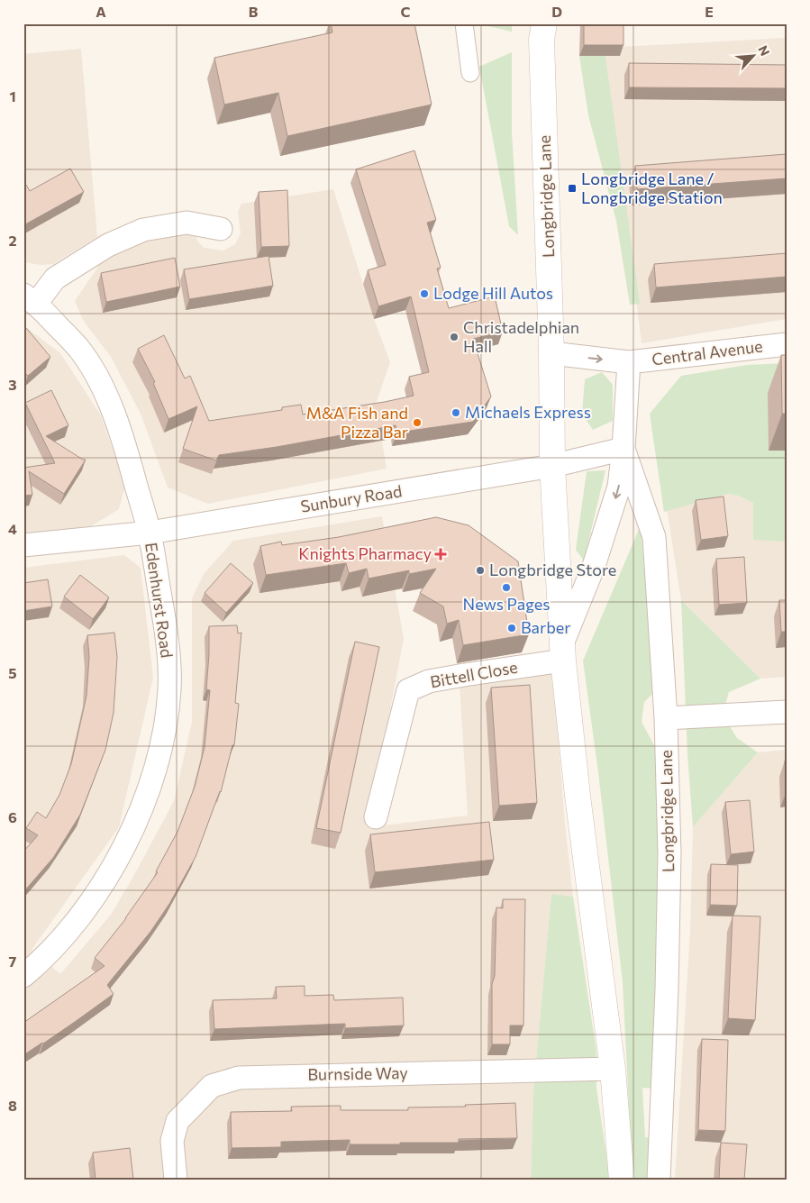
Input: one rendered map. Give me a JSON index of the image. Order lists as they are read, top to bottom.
{
  "streets": {
    "street": [
      "Longbridge Lane",
      "Central Avenue",
      "Sunbury Road",
      "Edenhurst Road",
      "Bittell Close",
      "Burnside Way"
    ]
  },
  "crossings": [
    ["Longbridge Lane", "Central Avenue"],
    ["Longbridge Lane", "Sunbury Road"],
    ["Longbridge Lane", "Bittell Close"],
    ["Longbridge Lane", "Burnside Way"],
    ["Sunbury Road", "Edenhurst Road"]
  ],
  "places": {
    "transit": ["Longbridge Lane / Longbridge Station"],
    "other": [
      "Lodge Hill Autos",
      "Christadelphian Hall",
      "Michaels Express",
      "M&A Fish and Pizza Bar",
      "Longbridge Store",
      "News Pages",
      "Barber"
    ],
    "health": ["Knights Pharmacy"]
  },
  "north": "top right",
  "grid": {
    "columns": [
      "A",
      "B",
      "C",
      "D",
      "E"
    ],
    "rows": [
      "1",
      "2",
      "3",
      "4",
      "5",
      "6",
      "7",
      "8"
    ]
  }
}
